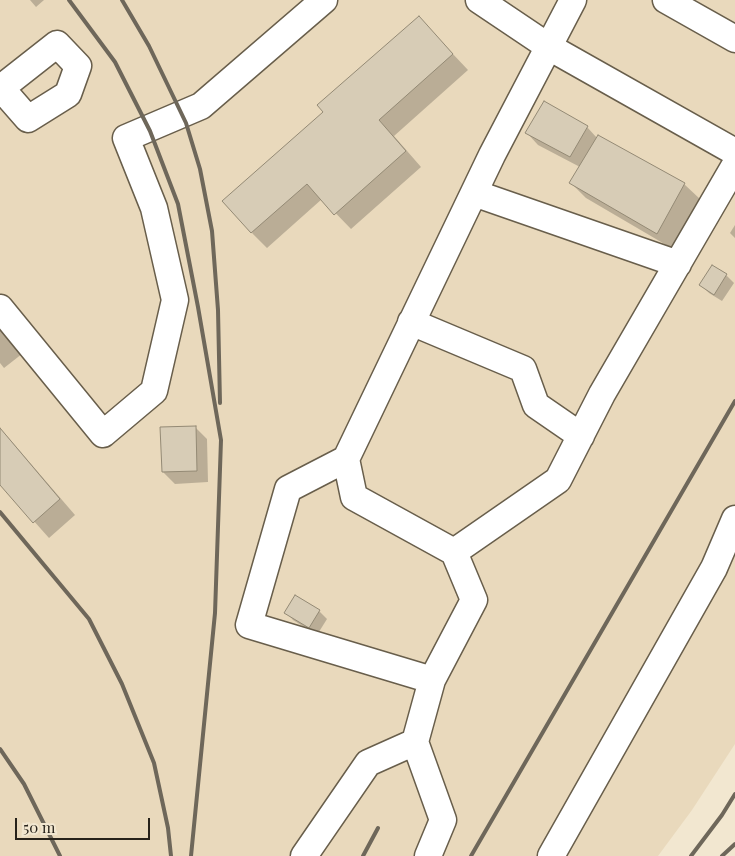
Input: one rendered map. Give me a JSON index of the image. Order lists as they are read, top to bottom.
{
  "scale_bar": "50 m"
}
